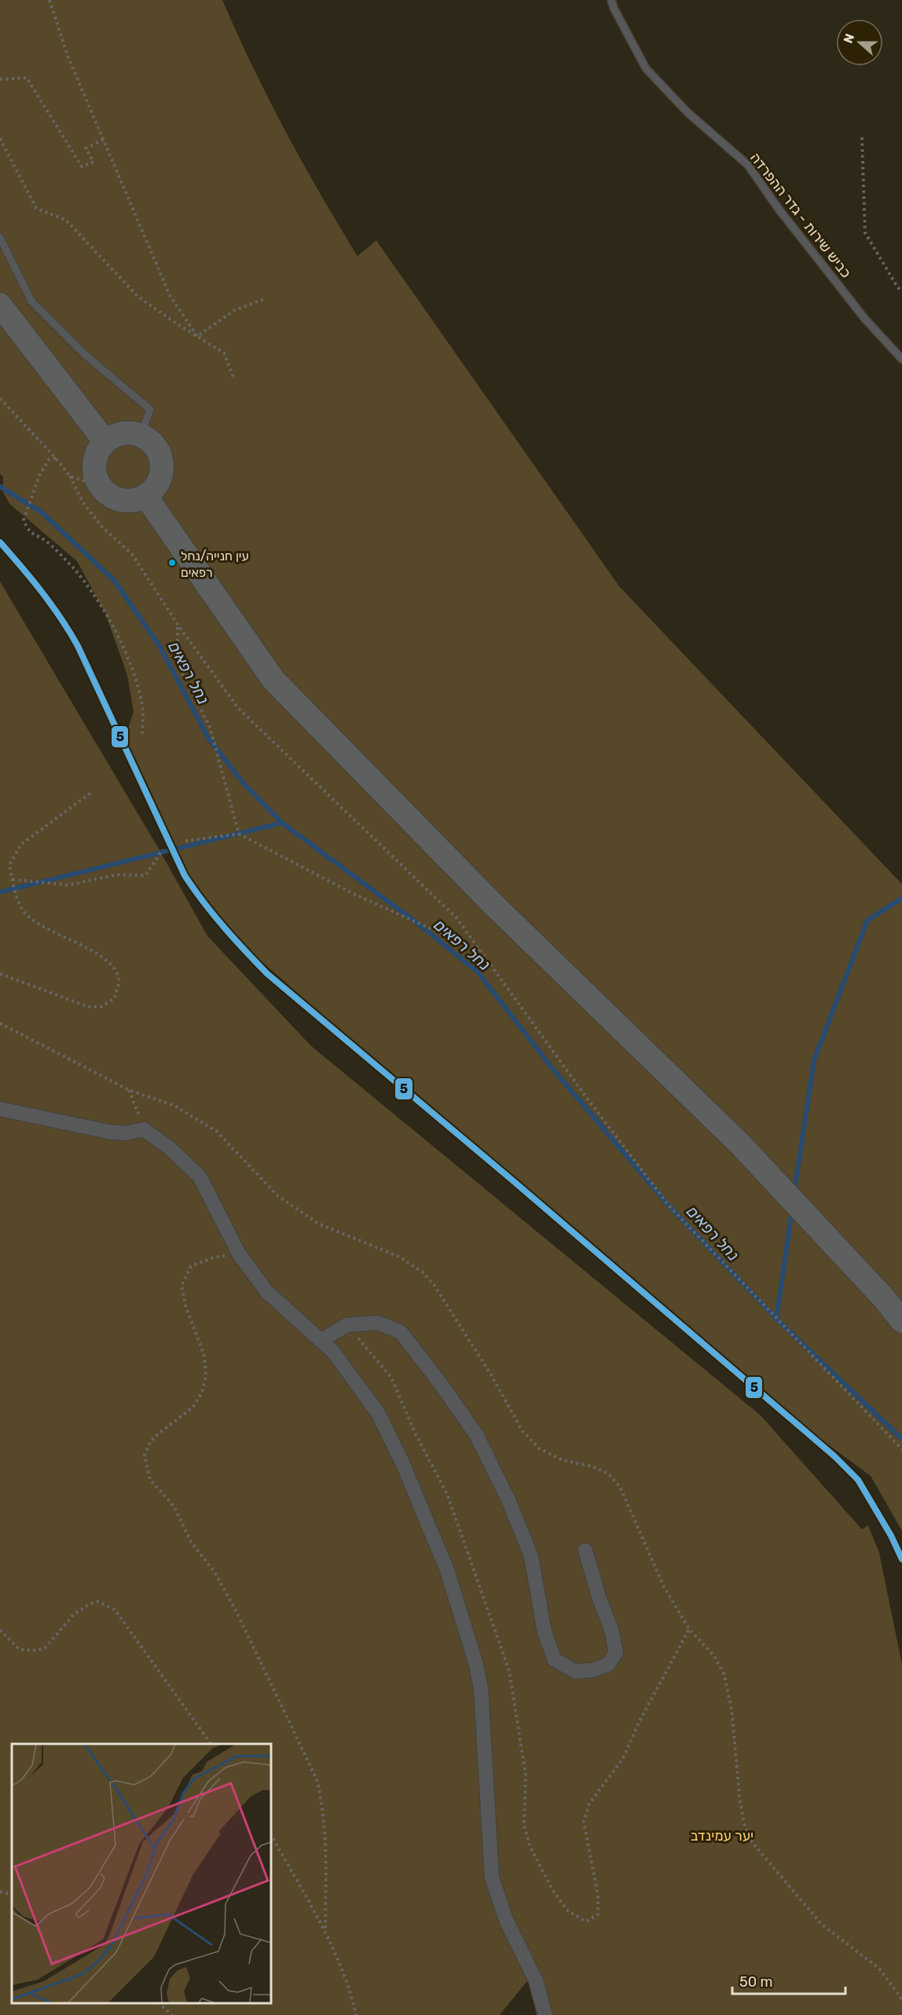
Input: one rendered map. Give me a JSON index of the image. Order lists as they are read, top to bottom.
{
  "streets": {
    "lane": ["כביש שירות - גדר ההפרדה"]
  },
  "water": ["נחל רפאים"],
  "parks": ["יער עמינדב"],
  "places": ["עין חנייה/נחל רפאים"],
  "lines": ["transit line 5"],
  "scale_bar": "50 m",
  "north": "left"
}
